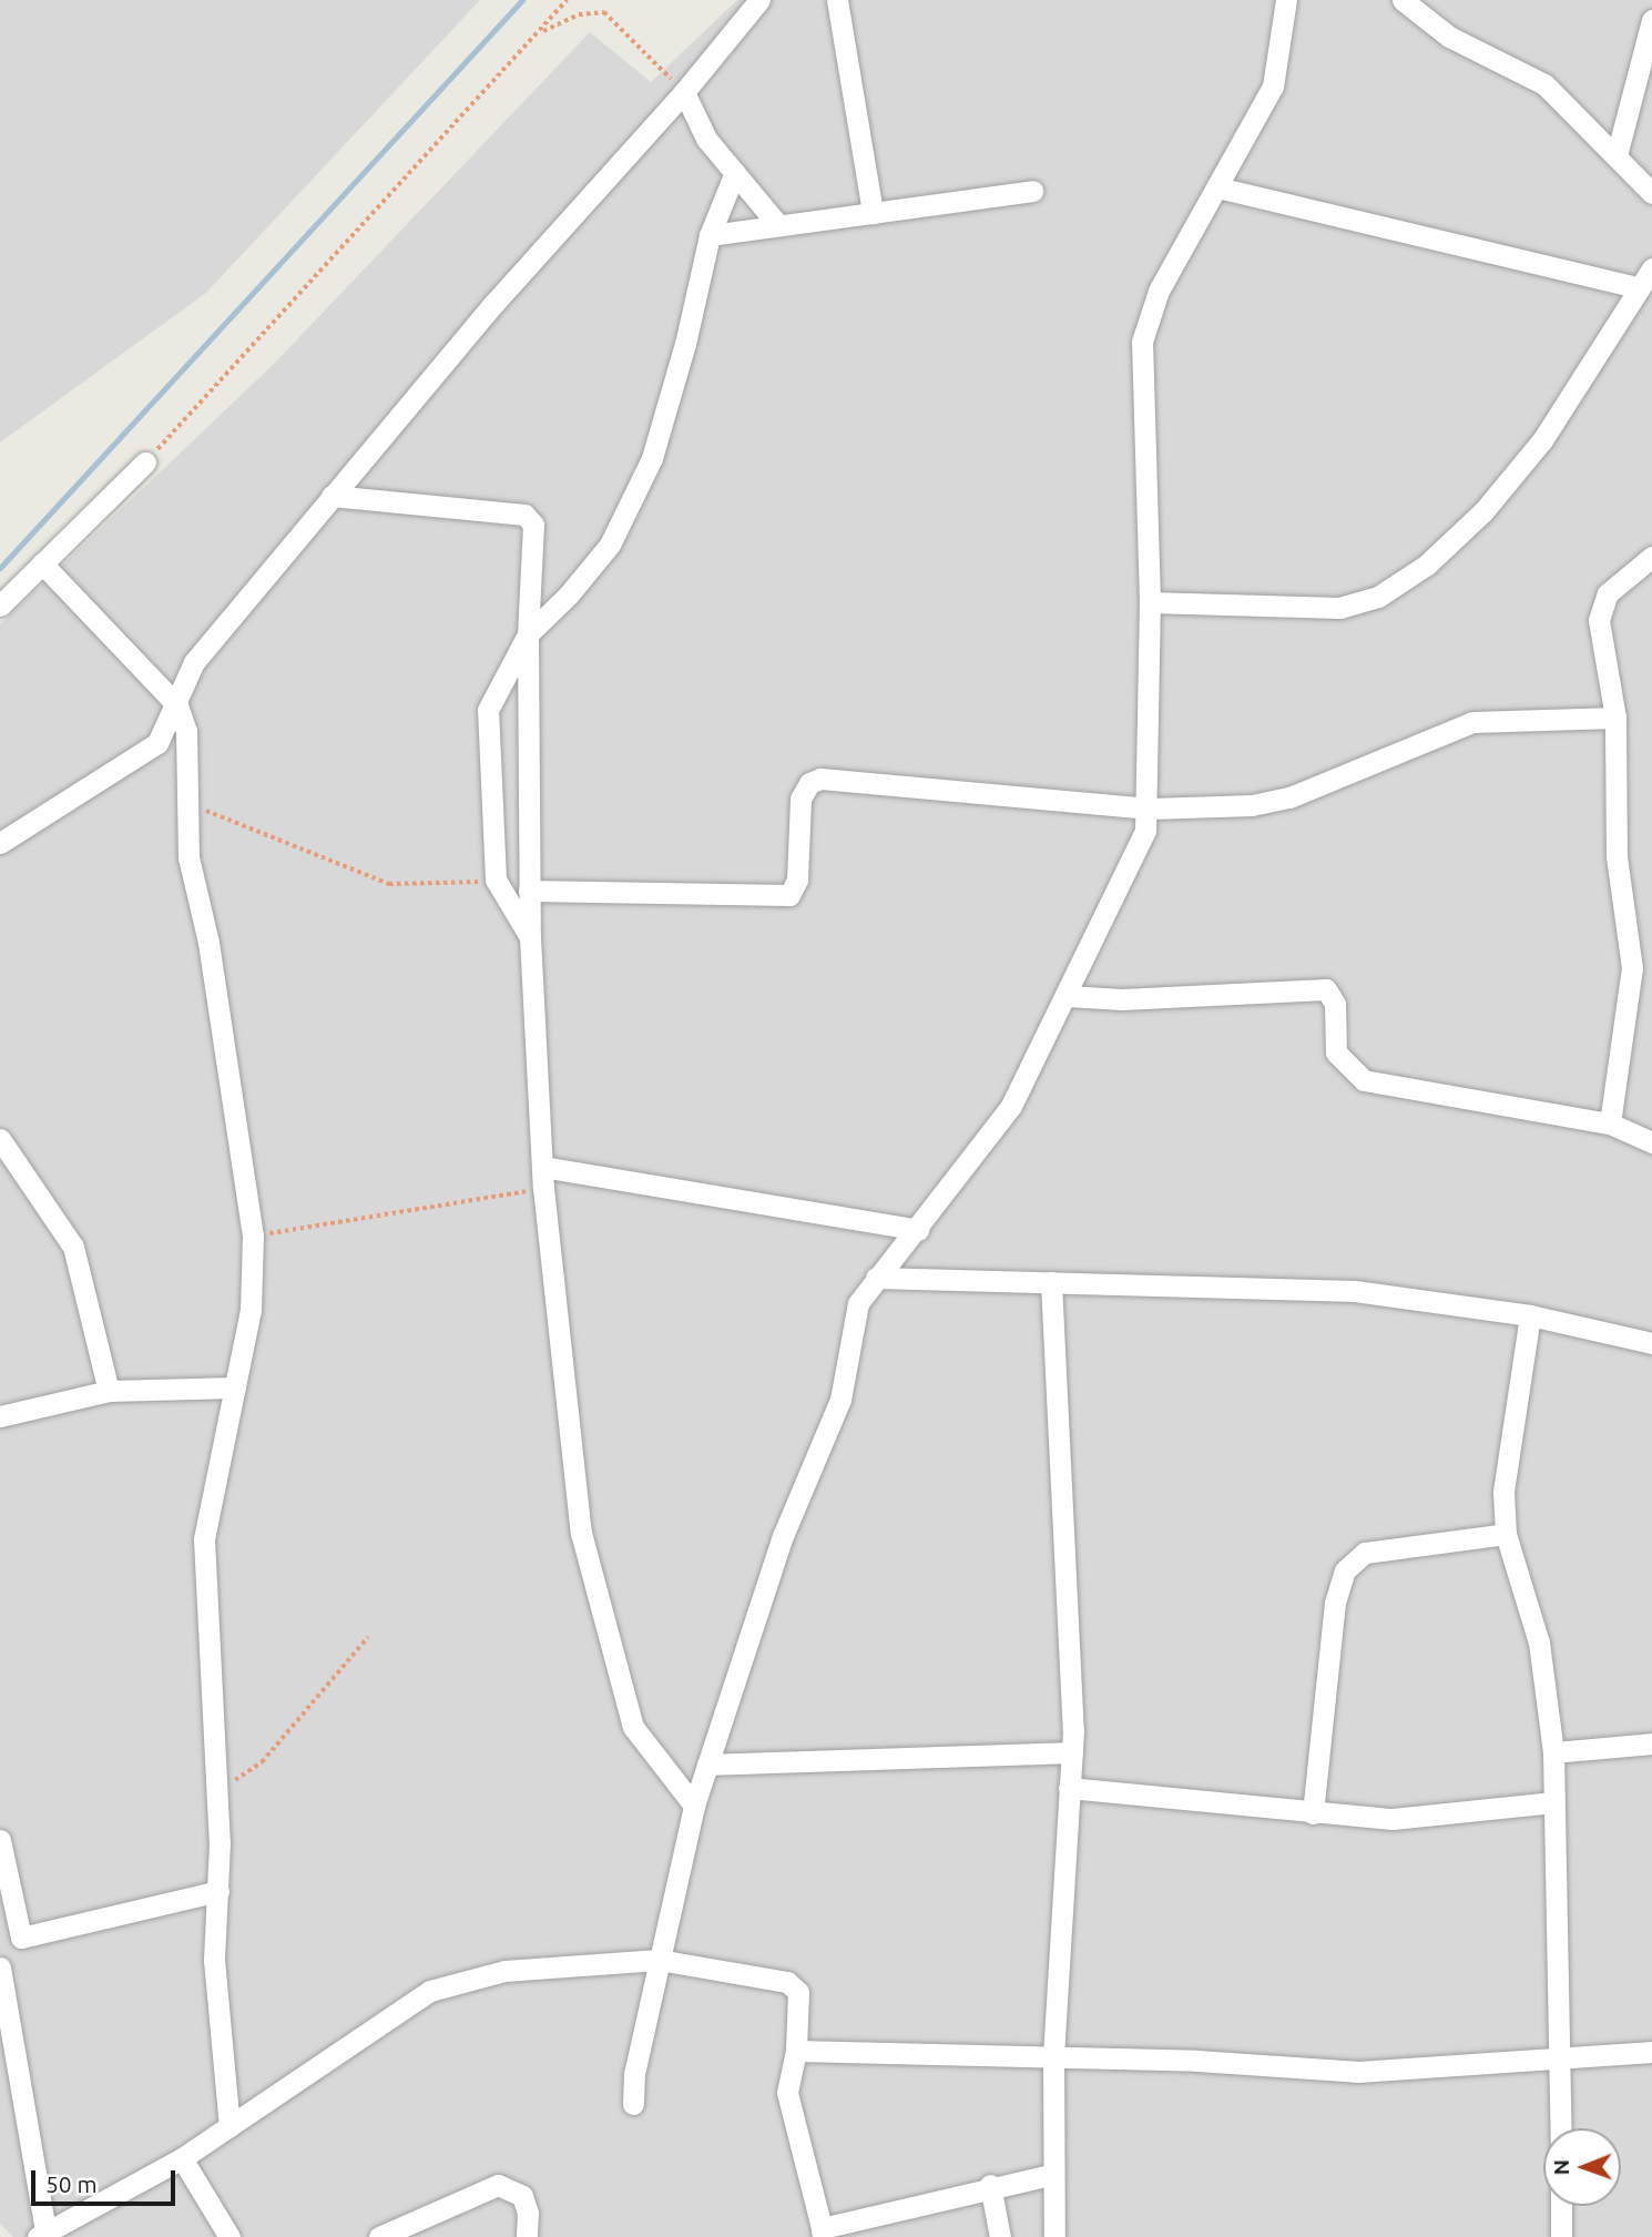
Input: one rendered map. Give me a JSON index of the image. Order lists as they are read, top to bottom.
{
  "scale_bar": "50 m",
  "north": "left"
}
